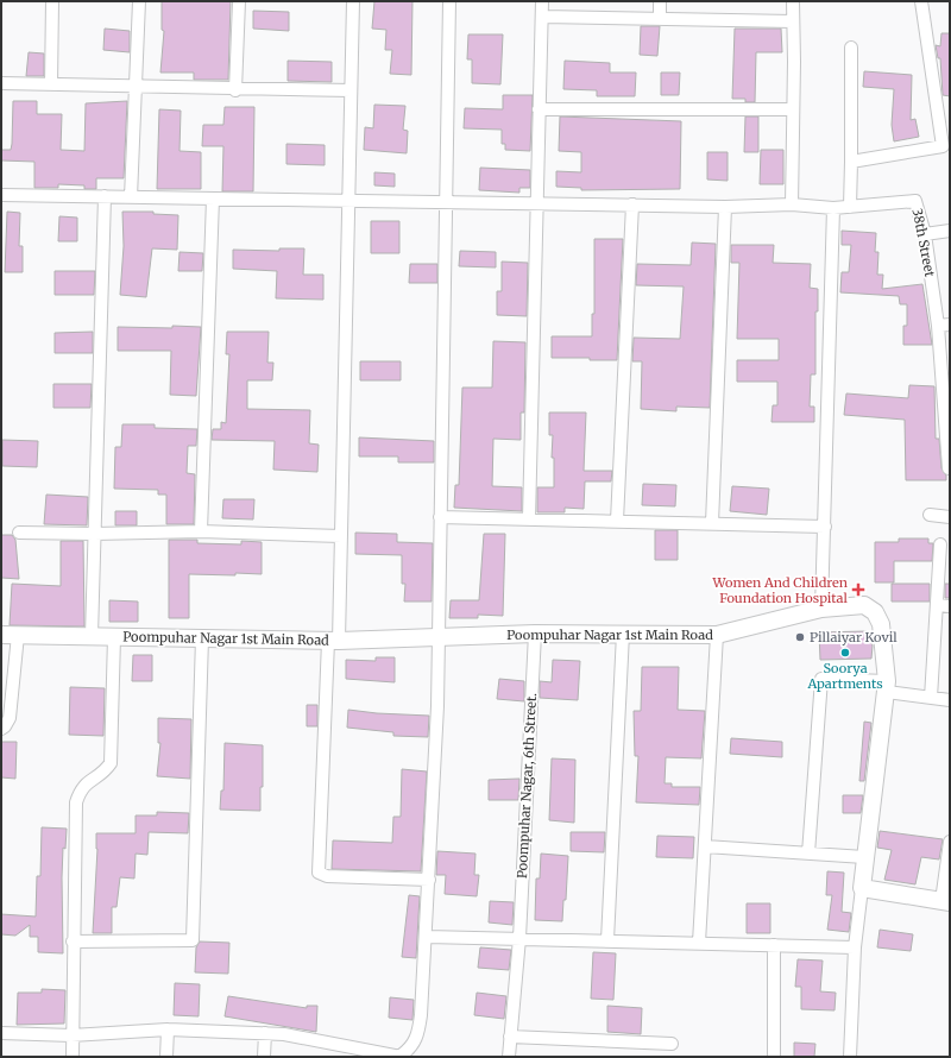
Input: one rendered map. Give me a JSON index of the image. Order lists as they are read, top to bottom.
{
  "streets": {
    "main road": ["Poompuhar Nagar 1st Main Road"],
    "street": ["38th Street", "Poompuhar Nagar, 6th Street."]
  },
  "crossings": [
    ["Poompuhar Nagar 1st Main Road", "Poompuhar Nagar, 6th Street."]
  ],
  "places": {
    "health": ["Women And Children Foundation Hospital"],
    "other": ["Pillaiyar Kovil", "Soorya Apartments"]
  }
}
